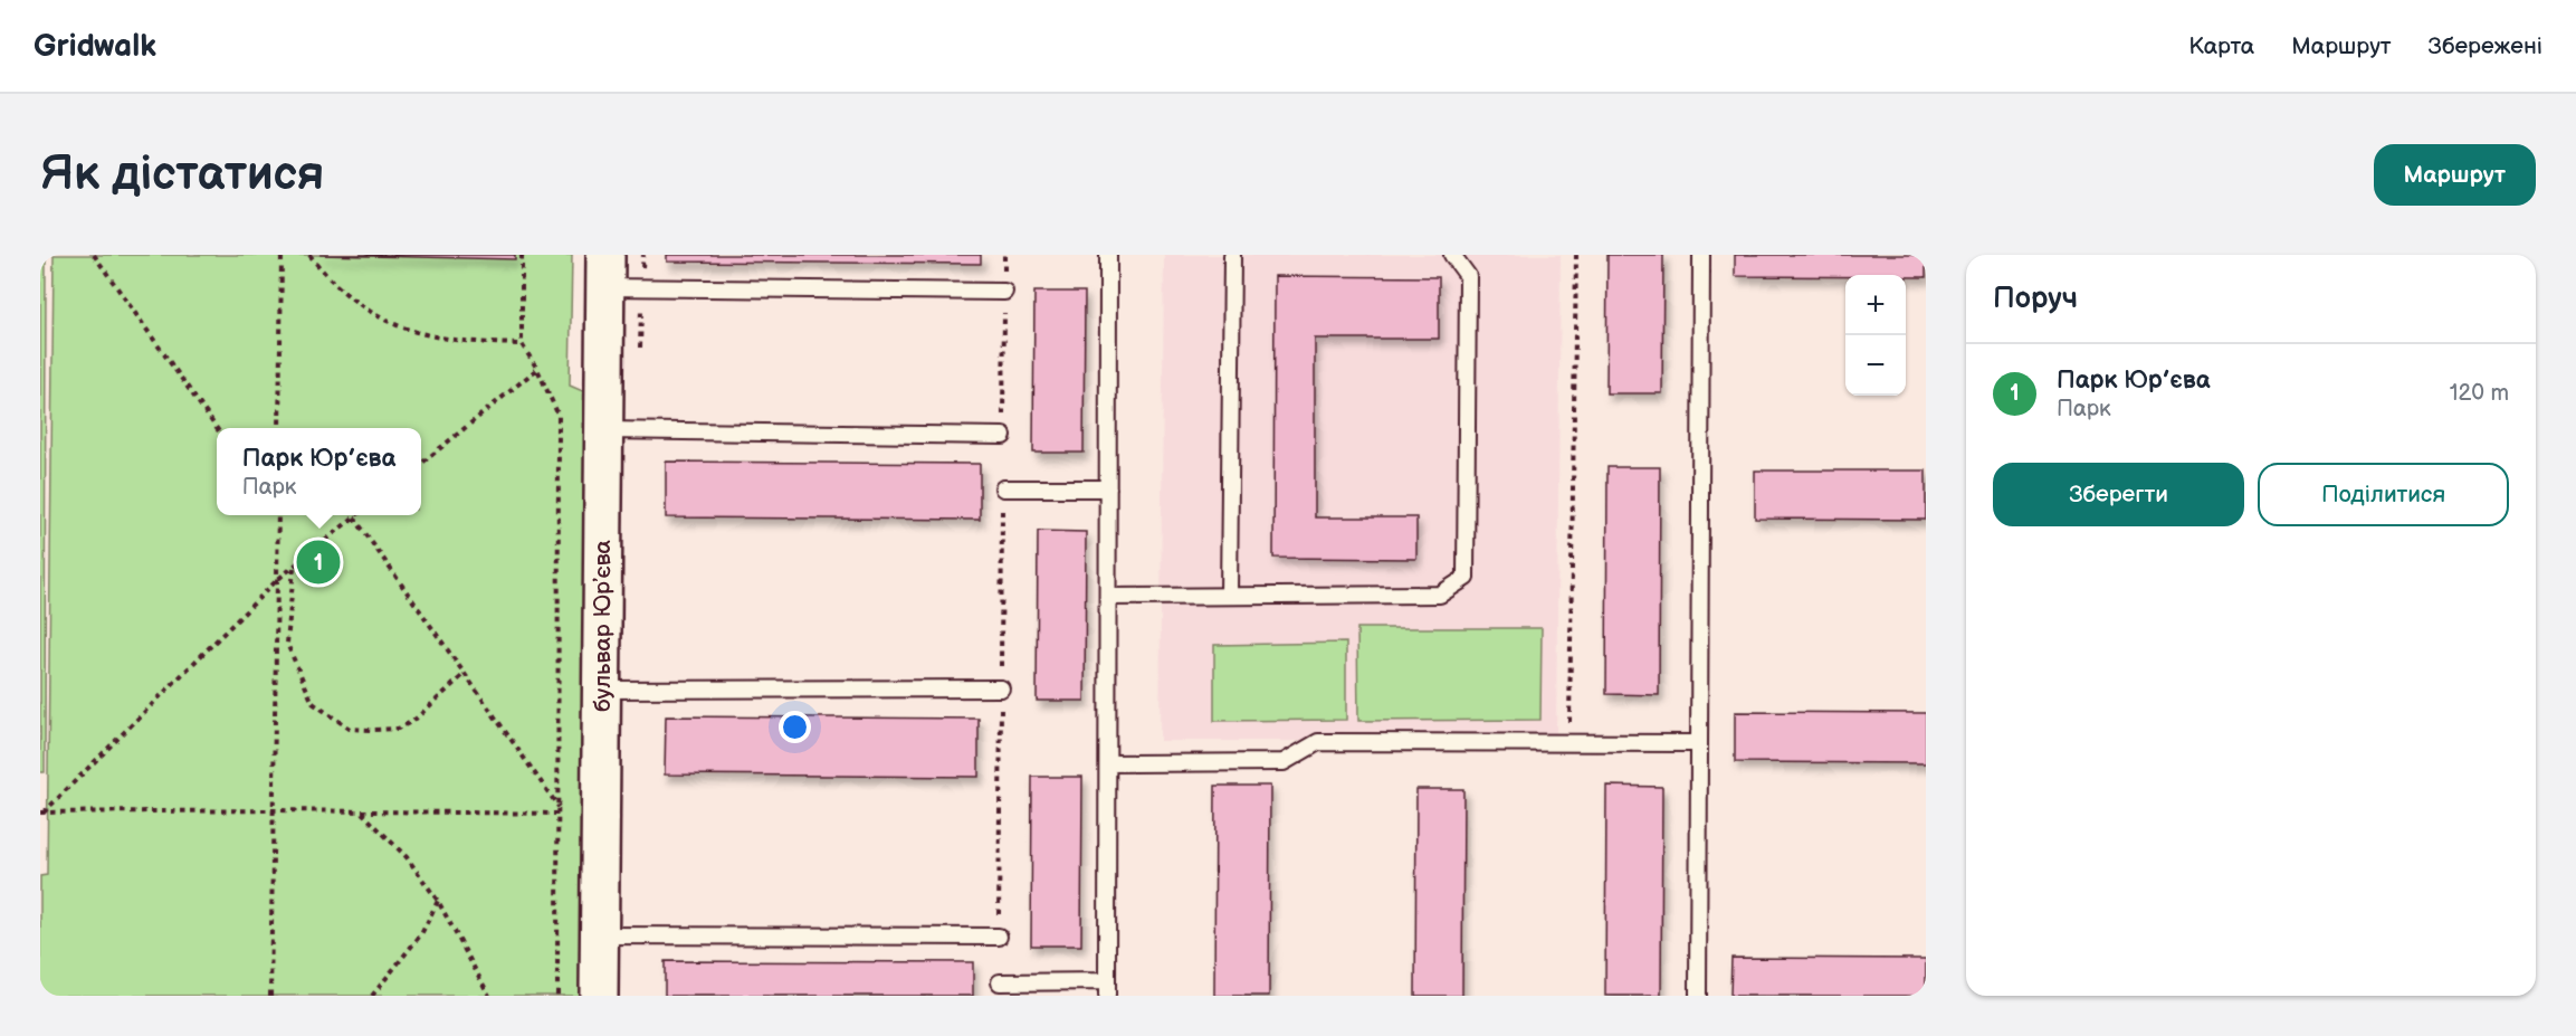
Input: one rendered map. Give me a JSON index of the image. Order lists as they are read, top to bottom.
{
  "streets": {
    "street": ["бульвар Юрʼєва"]
  },
  "page": {
    "header": "Gridwalk",
    "nav": ["Карта", "Маршрут", "Збережені"],
    "buttons": [
      "Маршрут",
      ["Зберегти", "Поділитися"]
    ],
    "title": "Як дістатися",
    "heading": "Поруч",
    "map_buttons": ["+", "−"],
    "list": [
      {
        "mark": "1",
        "name": "Парк Юр’єва",
        "note": "Парк",
        "value": "120 m"
      }
    ],
    "popup": ["Парк Юр’єва", "Парк"],
    "pins": "1"
  }
}
